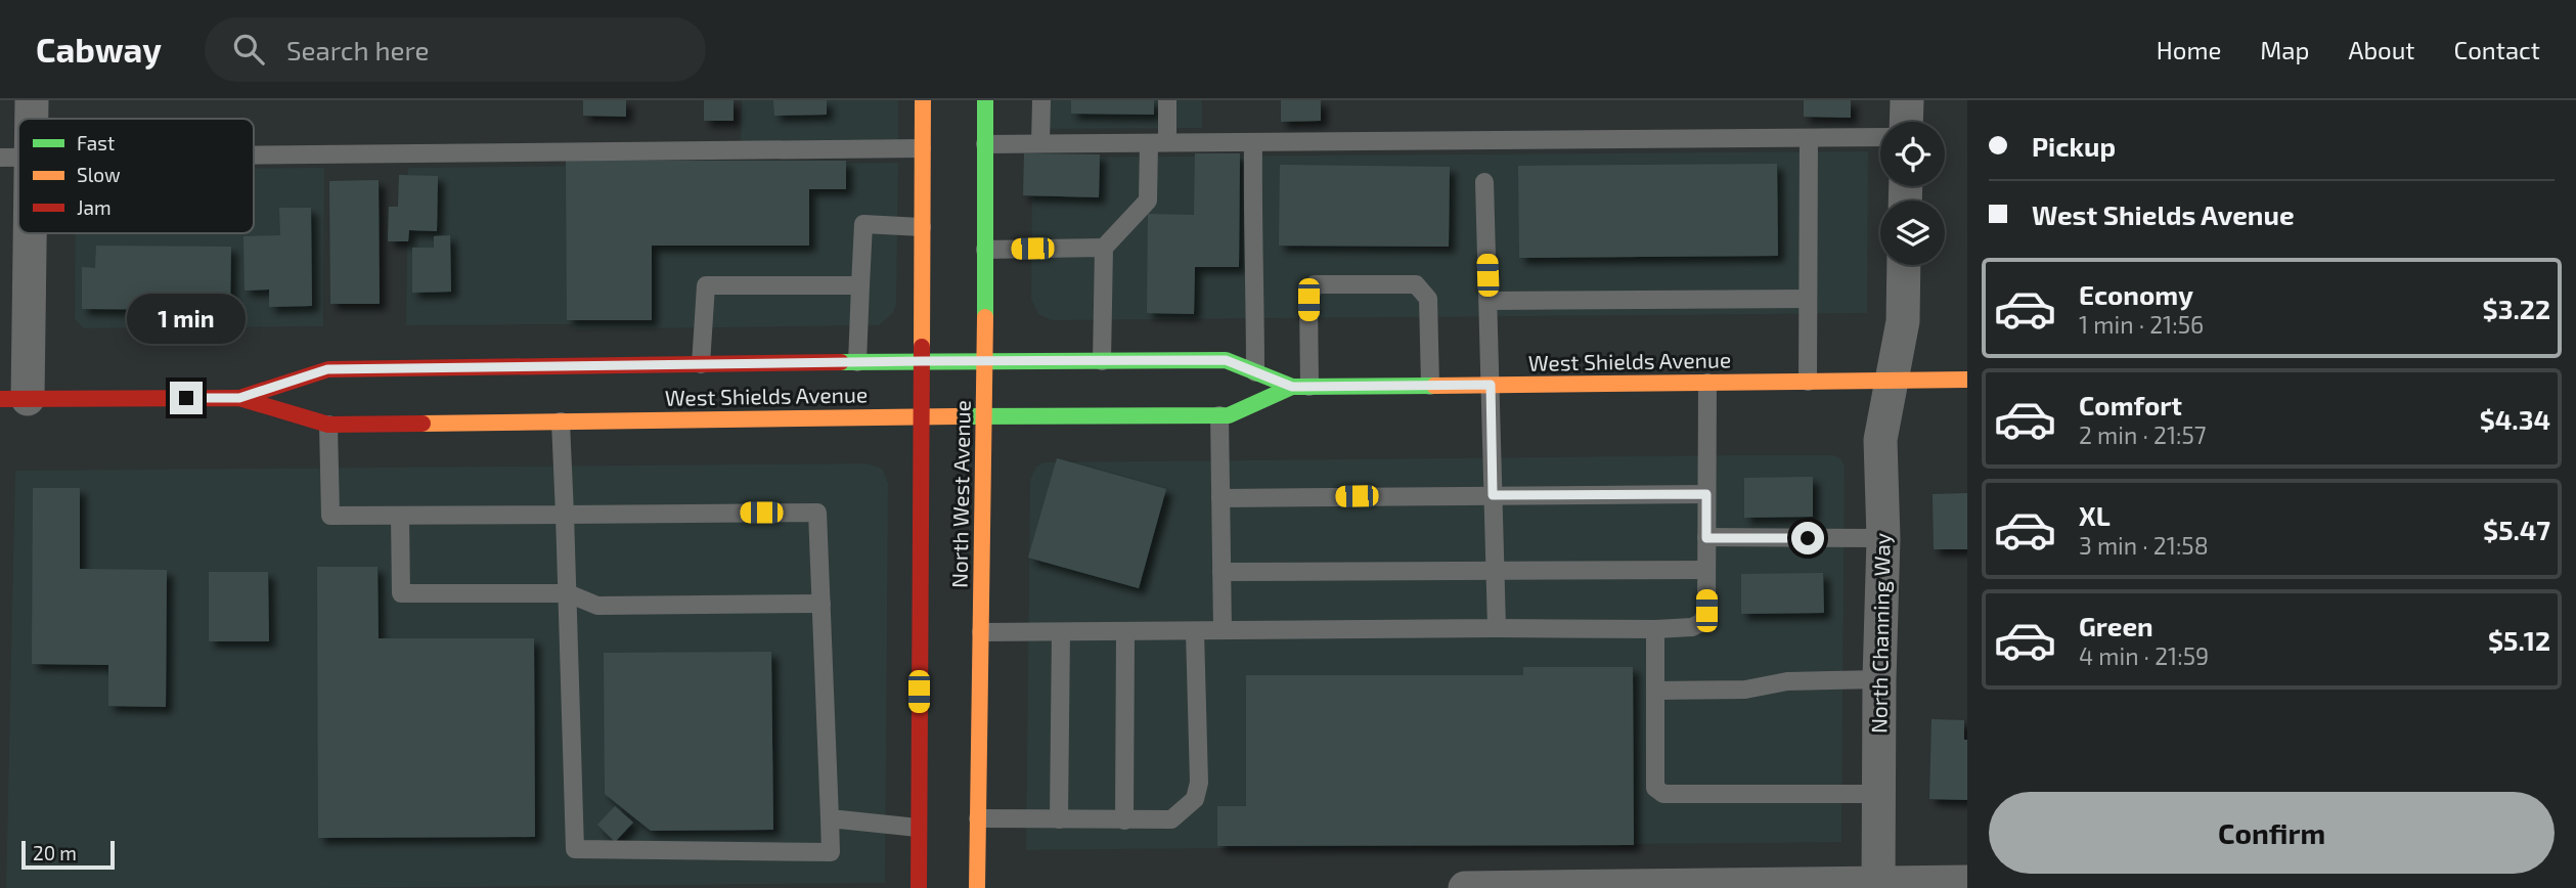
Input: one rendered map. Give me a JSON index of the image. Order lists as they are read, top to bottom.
{
  "streets": {
    "main road": ["West Shields Avenue", "North West Avenue"],
    "street": ["North Channing Way"]
  },
  "crossings": [
    ["West Shields Avenue", "North West Avenue"],
    ["West Shields Avenue", "North Channing Way"]
  ],
  "legend": ["Fast", "Slow", "Jam"],
  "scale_bar": "20 m",
  "page": {
    "header": "Cabway",
    "search": "Search here",
    "nav": [
      "Home",
      "Map",
      "About",
      "Contact"
    ],
    "banner": ["Pickup", "West Shields Avenue"],
    "list": [
      {
        "name": "Economy",
        "note": "1 min · 21:56",
        "value": "$3.22"
      },
      {
        "name": "Comfort",
        "note": "2 min · 21:57",
        "value": "$4.34"
      },
      {
        "name": "XL",
        "note": "3 min · 21:58",
        "value": "$5.47"
      },
      {
        "name": "Green",
        "note": "4 min · 21:59",
        "value": "$5.12"
      }
    ],
    "bubble": "1 min",
    "buttons": "Confirm",
    "scale": "20 m"
  }
}
